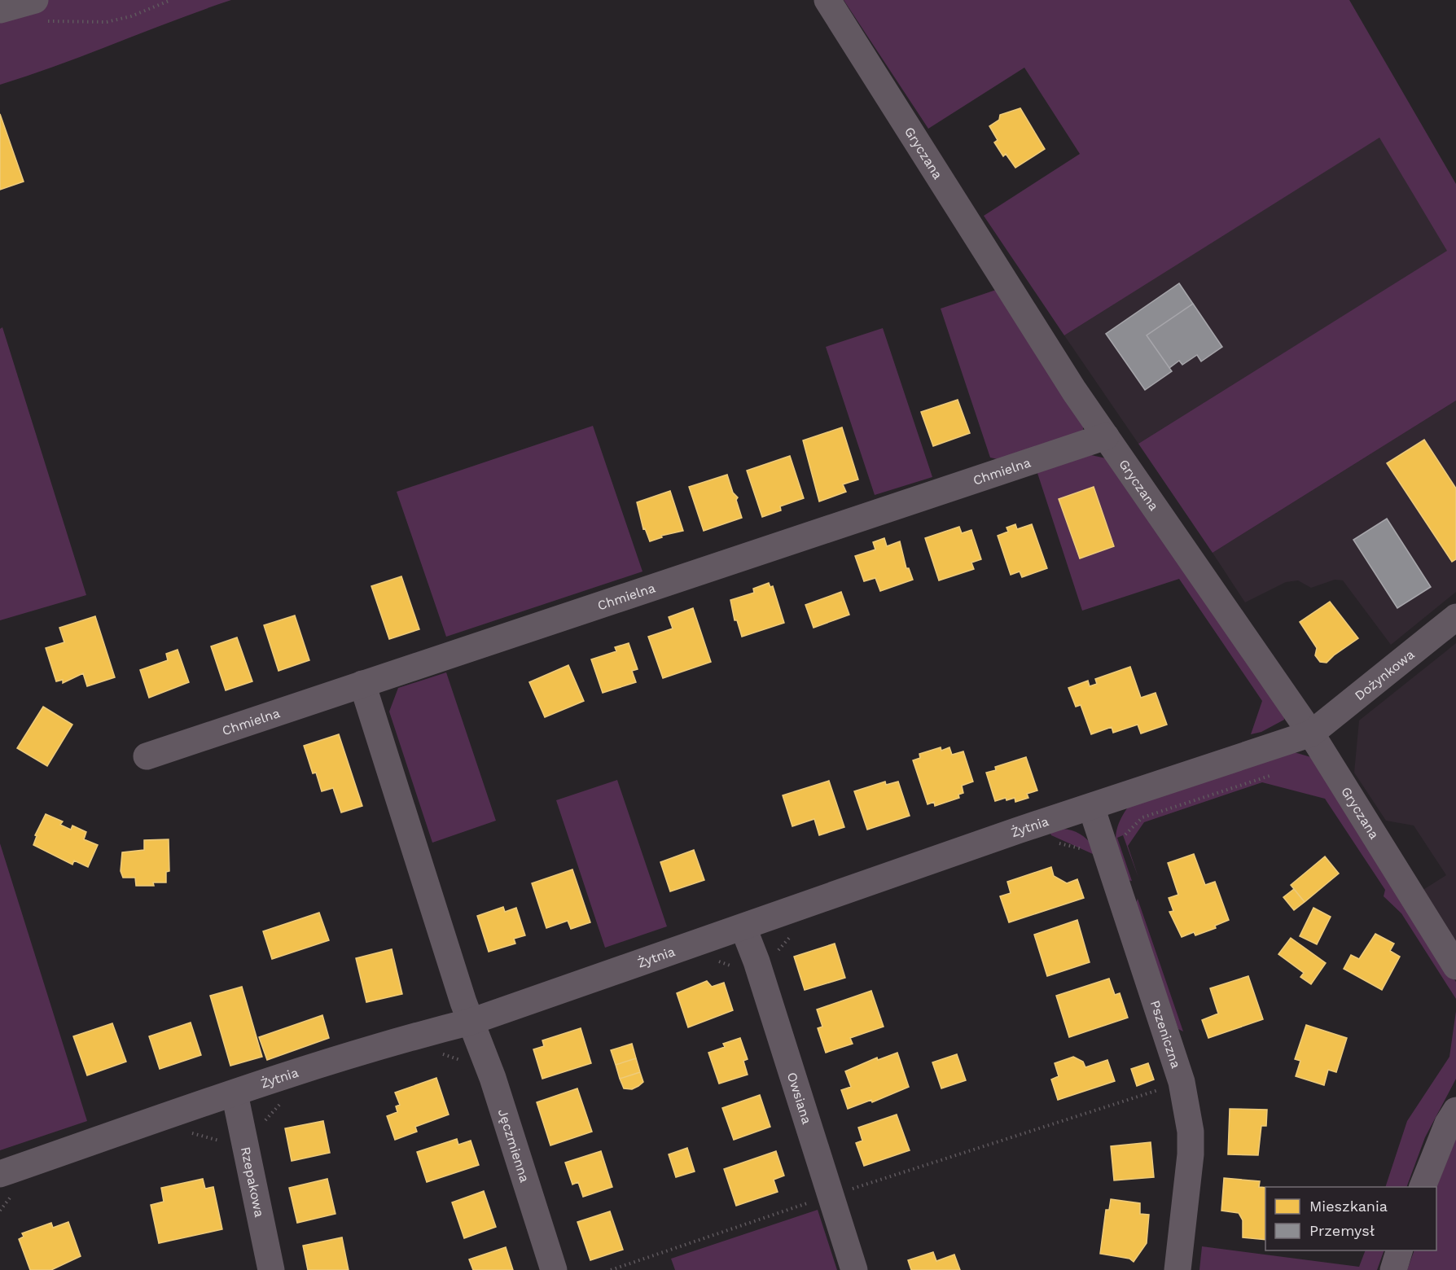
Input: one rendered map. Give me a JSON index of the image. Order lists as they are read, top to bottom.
{
  "streets": {
    "street": [
      "Gryczana",
      "Chmielna",
      "Dożynkowa",
      "Żytnia",
      "Pszeniczna",
      "Owsiana",
      "Jęczmienna",
      "Rzepakowa"
    ]
  },
  "crossings": [
    ["Gryczana", "Chmielna"],
    ["Gryczana", "Dożynkowa"],
    ["Gryczana", "Żytnia"],
    ["Chmielna", "Jęczmienna"],
    ["Dożynkowa", "Żytnia"],
    ["Żytnia", "Pszeniczna"],
    ["Żytnia", "Owsiana"],
    ["Żytnia", "Jęczmienna"],
    ["Żytnia", "Rzepakowa"]
  ],
  "legend": ["Mieszkania", "Przemysł"]
}
